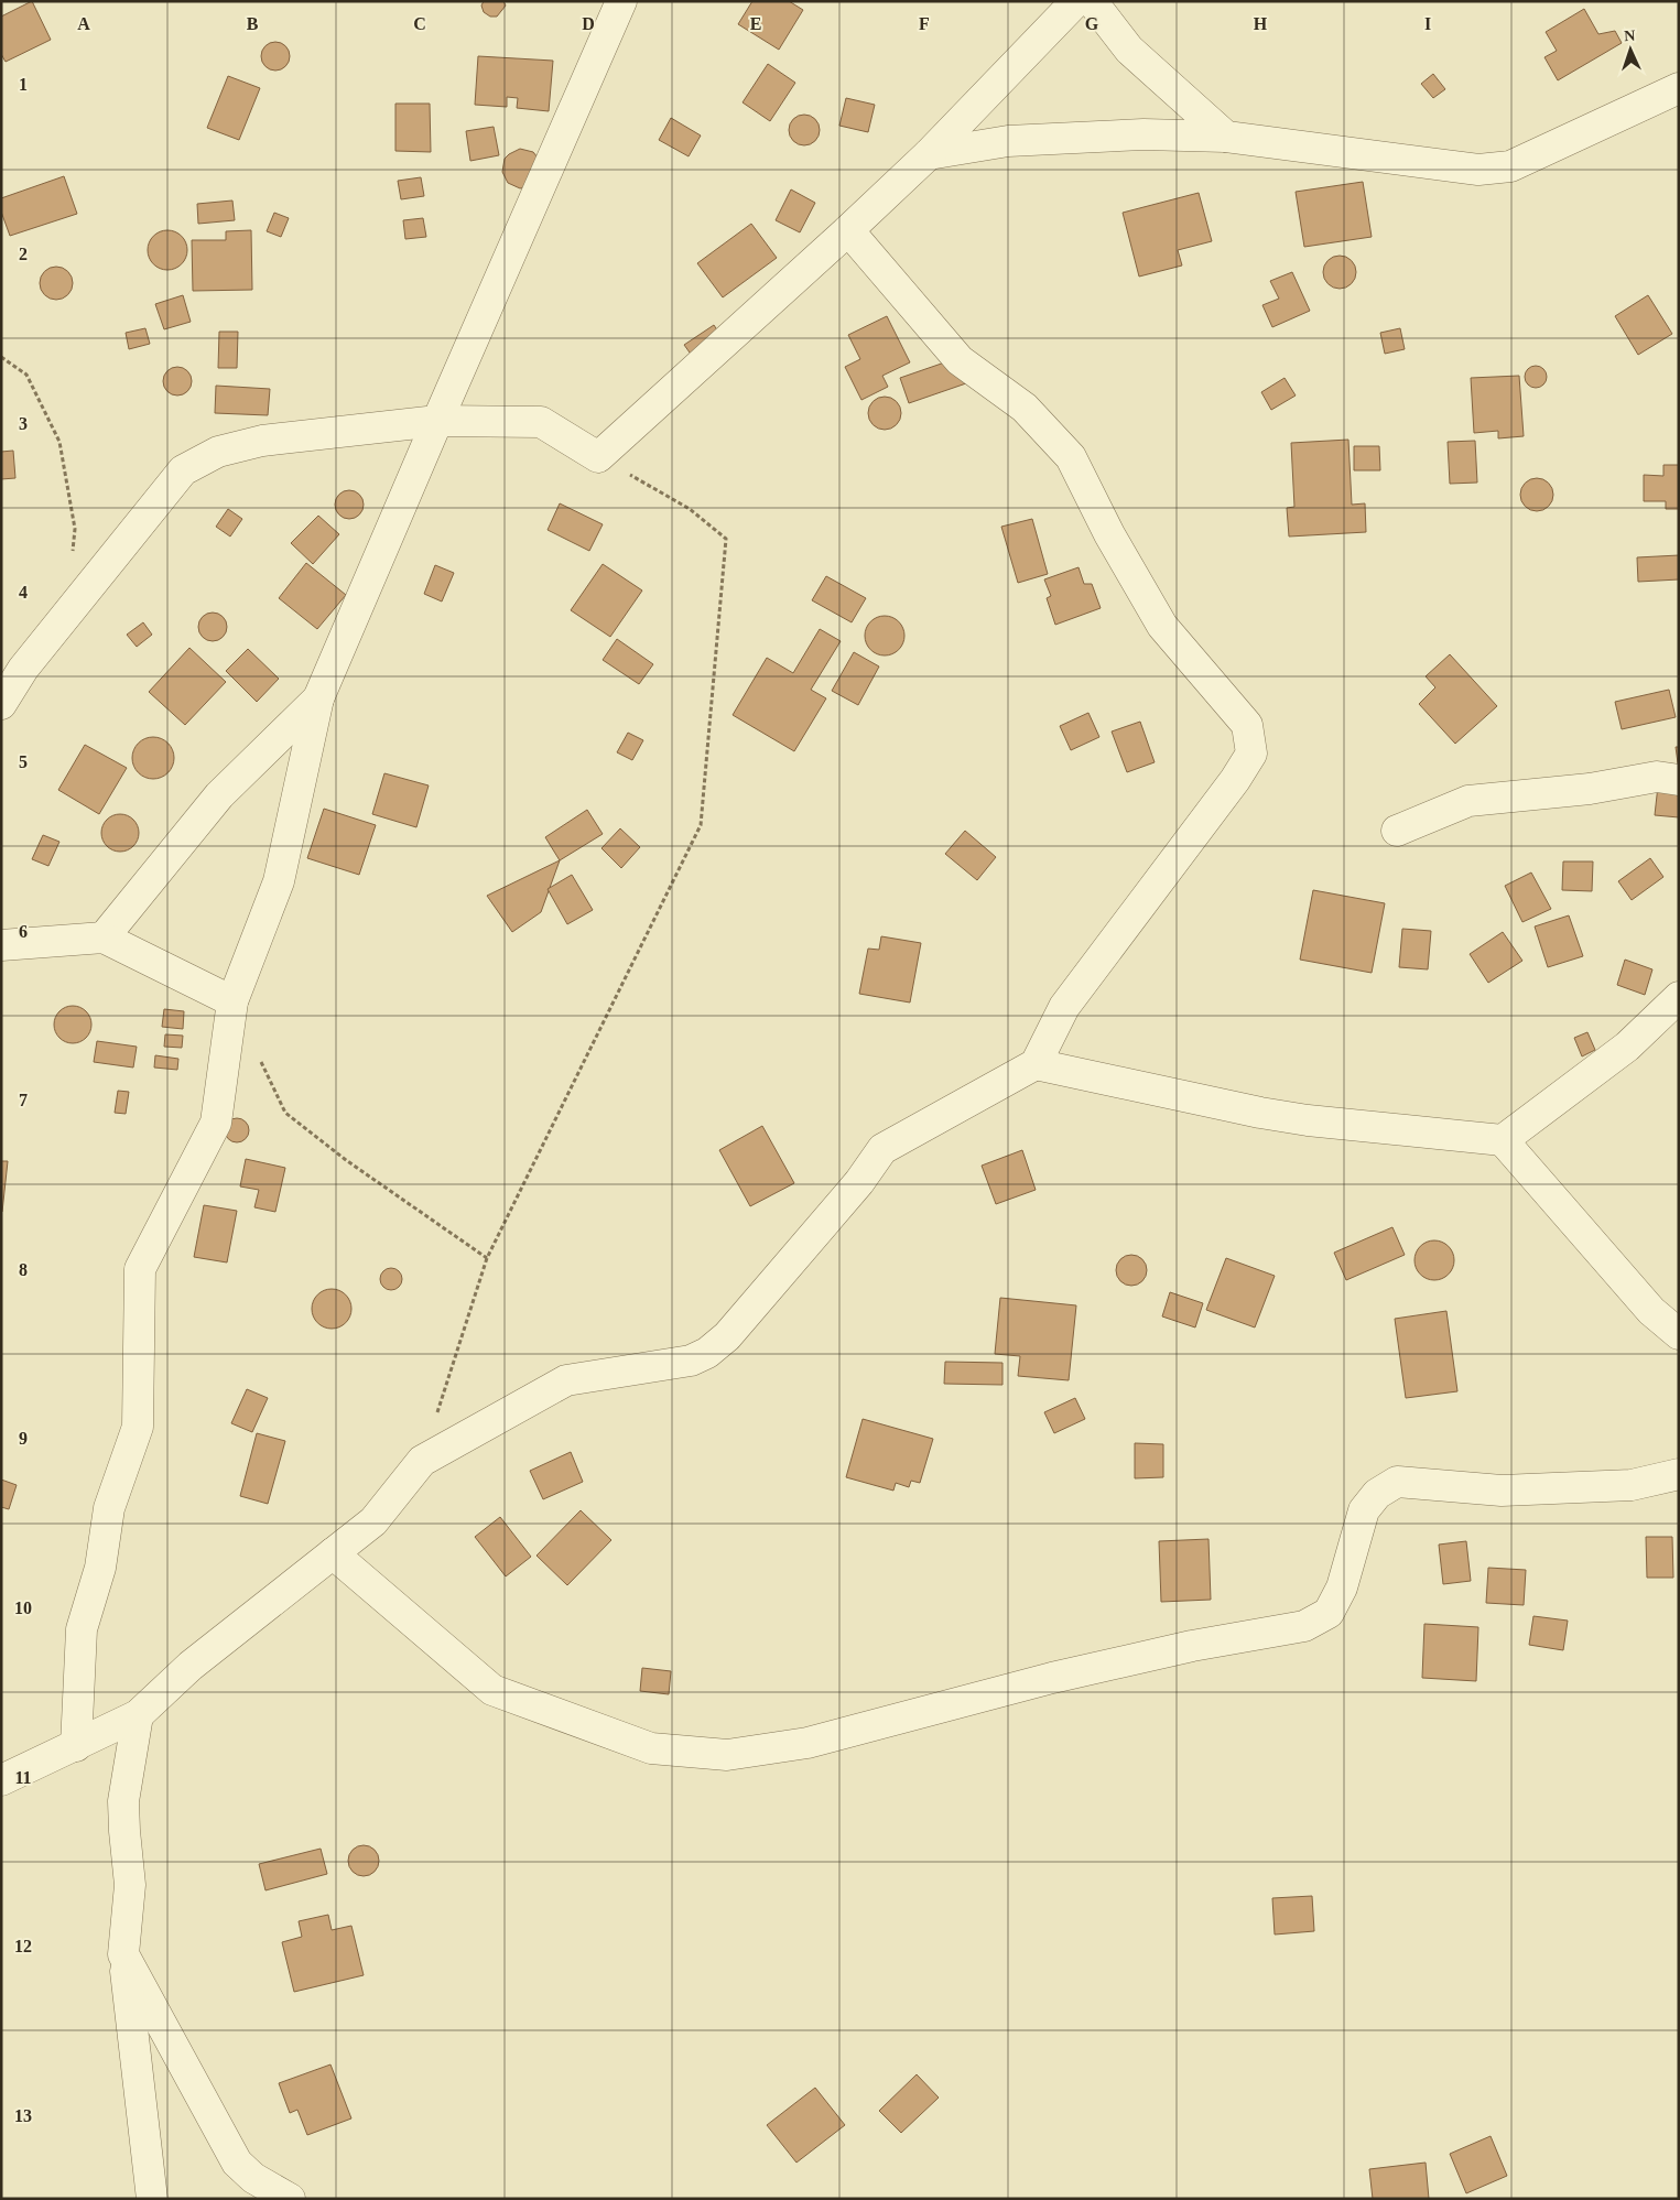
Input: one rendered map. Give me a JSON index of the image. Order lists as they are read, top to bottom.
{
  "north": "top",
  "grid": {
    "columns": [
      "A",
      "B",
      "C",
      "D",
      "E",
      "F",
      "G",
      "H",
      "I"
    ],
    "rows": [
      "1",
      "2",
      "3",
      "4",
      "5",
      "6",
      "7",
      "8",
      "9",
      "10",
      "11",
      "12",
      "13"
    ]
  }
}
